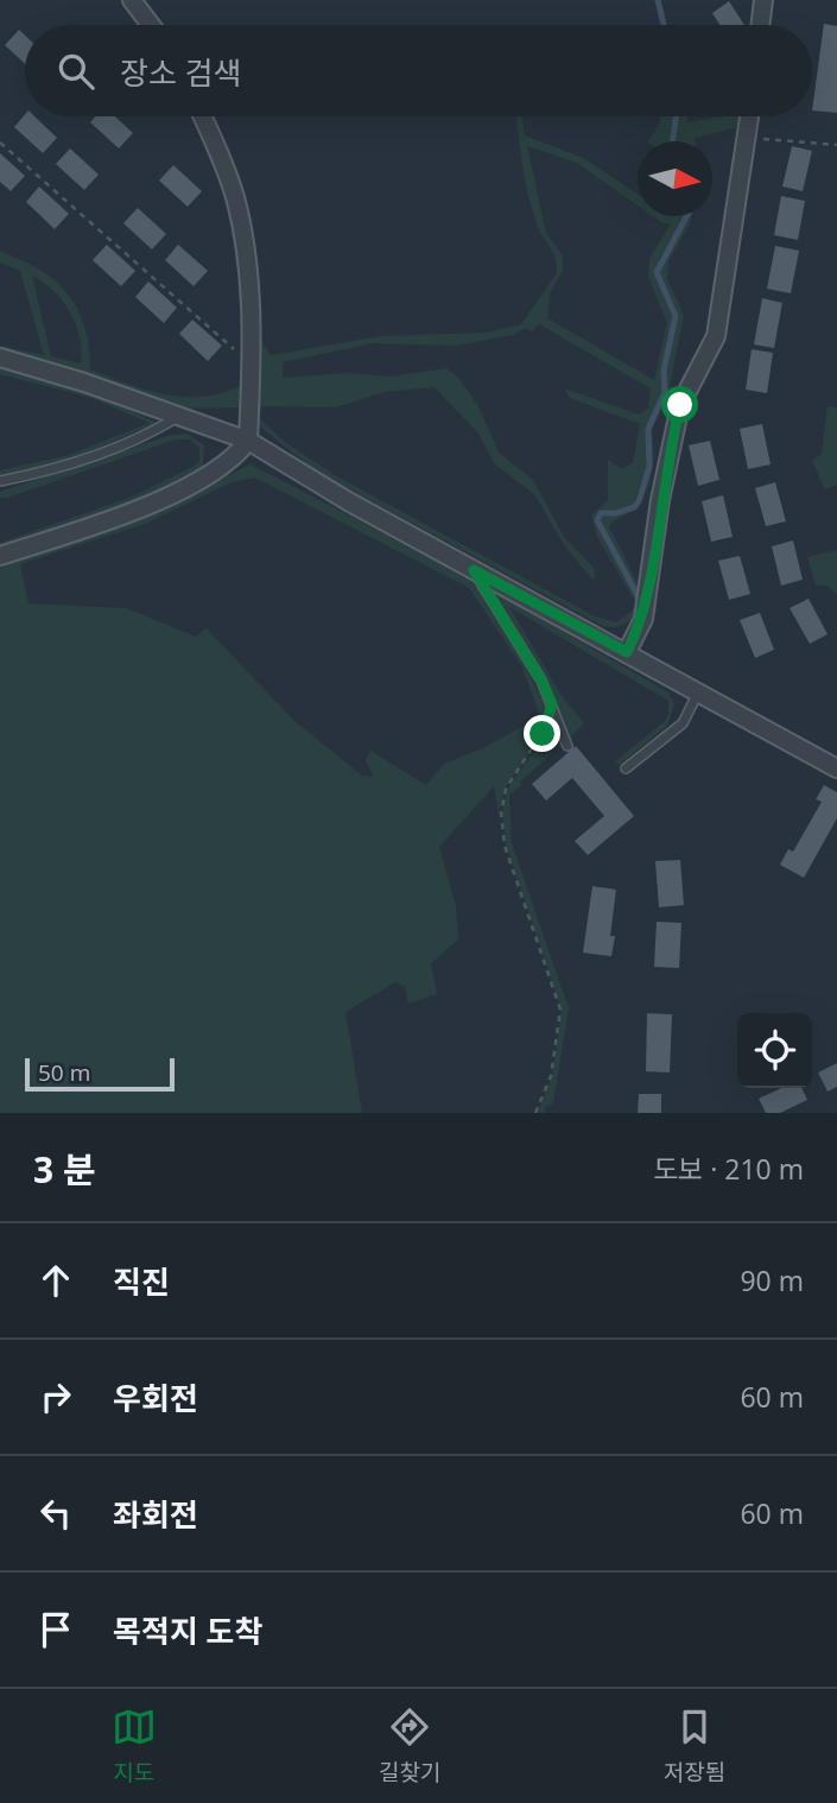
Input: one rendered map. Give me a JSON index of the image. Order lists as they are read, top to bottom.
{
  "scale_bar": "50 m",
  "north": "right",
  "page": {
    "search": "장소 검색",
    "scale": "50 m",
    "heading": ["3 분", "도보 · 210 m"],
    "list": [
      ["직진", "90 m"],
      ["우회전", "60 m"],
      ["좌회전", "60 m"],
      "목적지 도착"
    ],
    "nav": ["지도", "길찾기", "저장됨"]
  }
}
